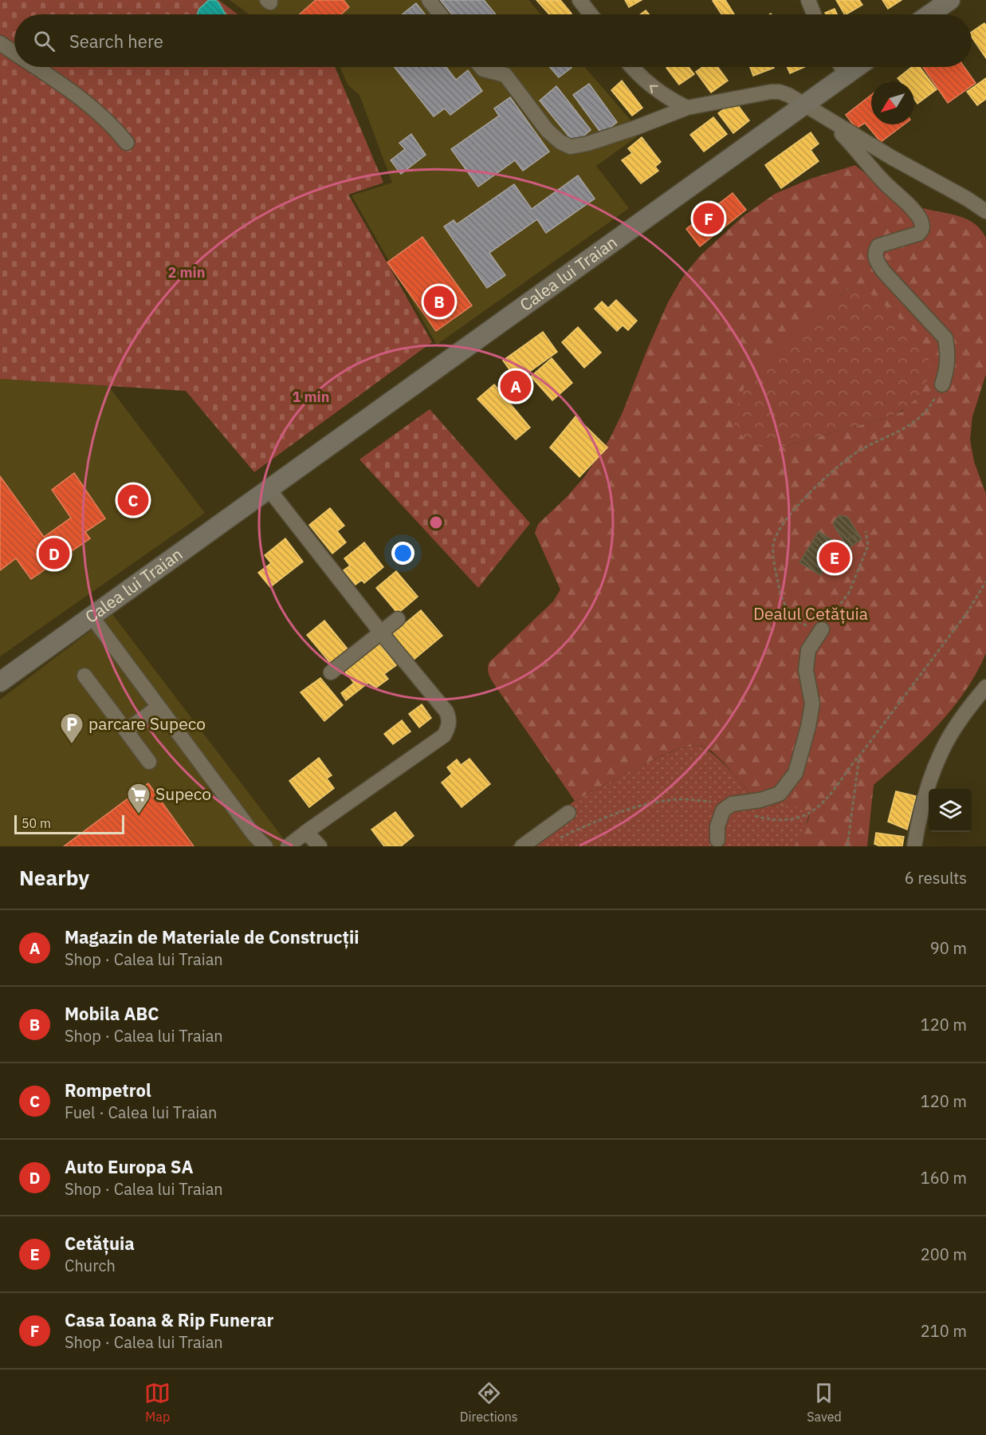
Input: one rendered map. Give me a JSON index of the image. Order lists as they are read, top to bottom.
{
  "streets": {
    "main road": ["Calea lui Traian"]
  },
  "parks": ["Dealul Cetățuia"],
  "places": {
    "parking": ["parcare Supeco"],
    "supermarket": ["Supeco"]
  },
  "scale_bar": "50 m",
  "north": "bottom left",
  "page": {
    "search": "Search here",
    "pins": [
      "F",
      "B",
      "A",
      "C",
      "D",
      "E"
    ],
    "scale": "50 m",
    "heading": ["Nearby", "6 results"],
    "list": [
      {
        "mark": "A",
        "name": "Magazin de Materiale de Construcții",
        "note": "Shop · Calea lui Traian",
        "value": "90 m"
      },
      {
        "mark": "B",
        "name": "Mobila ABC",
        "note": "Shop · Calea lui Traian",
        "value": "120 m"
      },
      {
        "mark": "C",
        "name": "Rompetrol",
        "note": "Fuel · Calea lui Traian",
        "value": "120 m"
      },
      {
        "mark": "D",
        "name": "Auto Europa SA",
        "note": "Shop · Calea lui Traian",
        "value": "160 m"
      },
      {
        "mark": "E",
        "name": "Cetățuia",
        "note": "Church",
        "value": "200 m"
      },
      {
        "mark": "F",
        "name": "Casa Ioana & Rip Funerar",
        "note": "Shop · Calea lui Traian",
        "value": "210 m"
      }
    ],
    "nav": ["Map", "Directions", "Saved"]
  },
  "rings": ["2 min", "1 min"]
}
